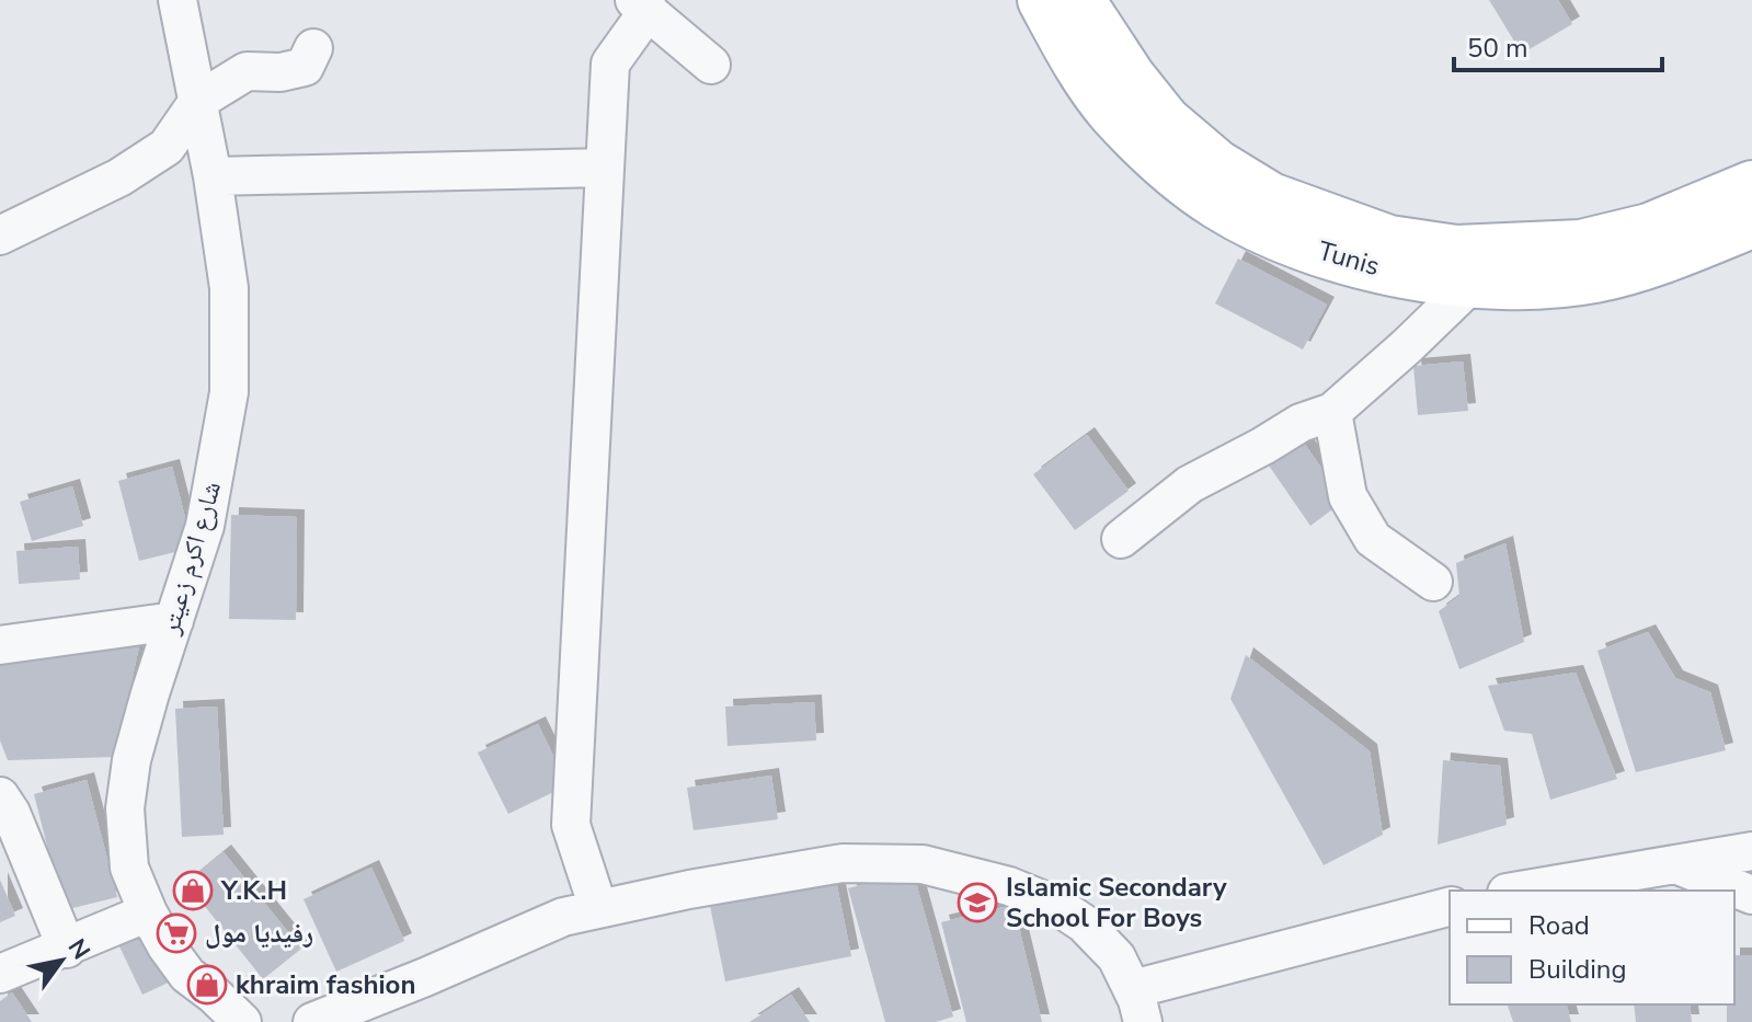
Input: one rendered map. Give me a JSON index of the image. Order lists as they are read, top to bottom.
{
  "streets": {
    "main road": ["Tunis"],
    "street": ["شارع اكرم زعيتر"]
  },
  "places": {
    "shop": ["Y.K.H", "khraim fashion"],
    "school or university": ["Islamic Secondary School For Boys"],
    "supermarket": ["رفيديا مول"]
  },
  "legend": ["Road", "Building"],
  "scale_bar": "50 m",
  "north": "top right"
}
